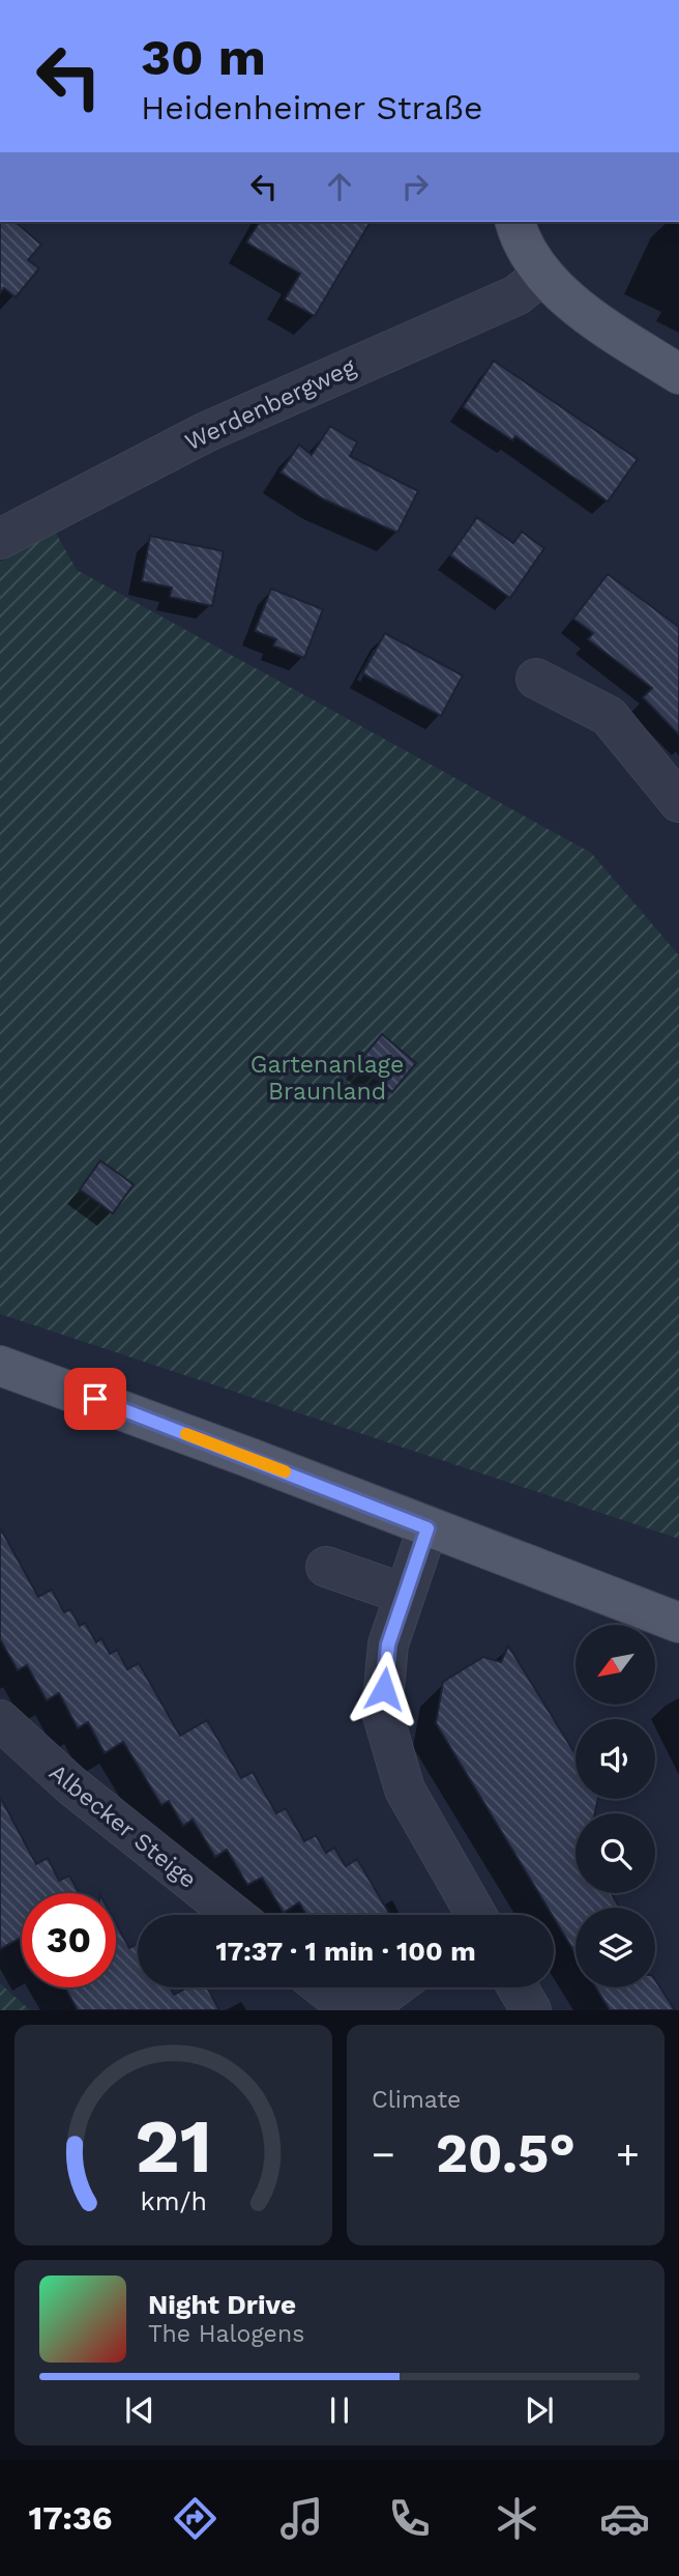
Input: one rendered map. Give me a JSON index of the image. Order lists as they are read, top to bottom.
{
  "streets": {
    "street": ["Werdenbergweg", "Albecker Steige"]
  },
  "parks": ["Gartenanlage Braunland"],
  "north": "bottom left",
  "page": {
    "turn": ["30 m", "Heidenheimer Straße"],
    "limit": "30",
    "trip": "17:37 · 1 min · 100 m",
    "tile": "Climate",
    "heat": ["−", "20.5°", "+"],
    "song": ["Night Drive", "The Halogens"],
    "tabs": "17:36",
    "gauge": ["21", "km/h"]
  }
}
